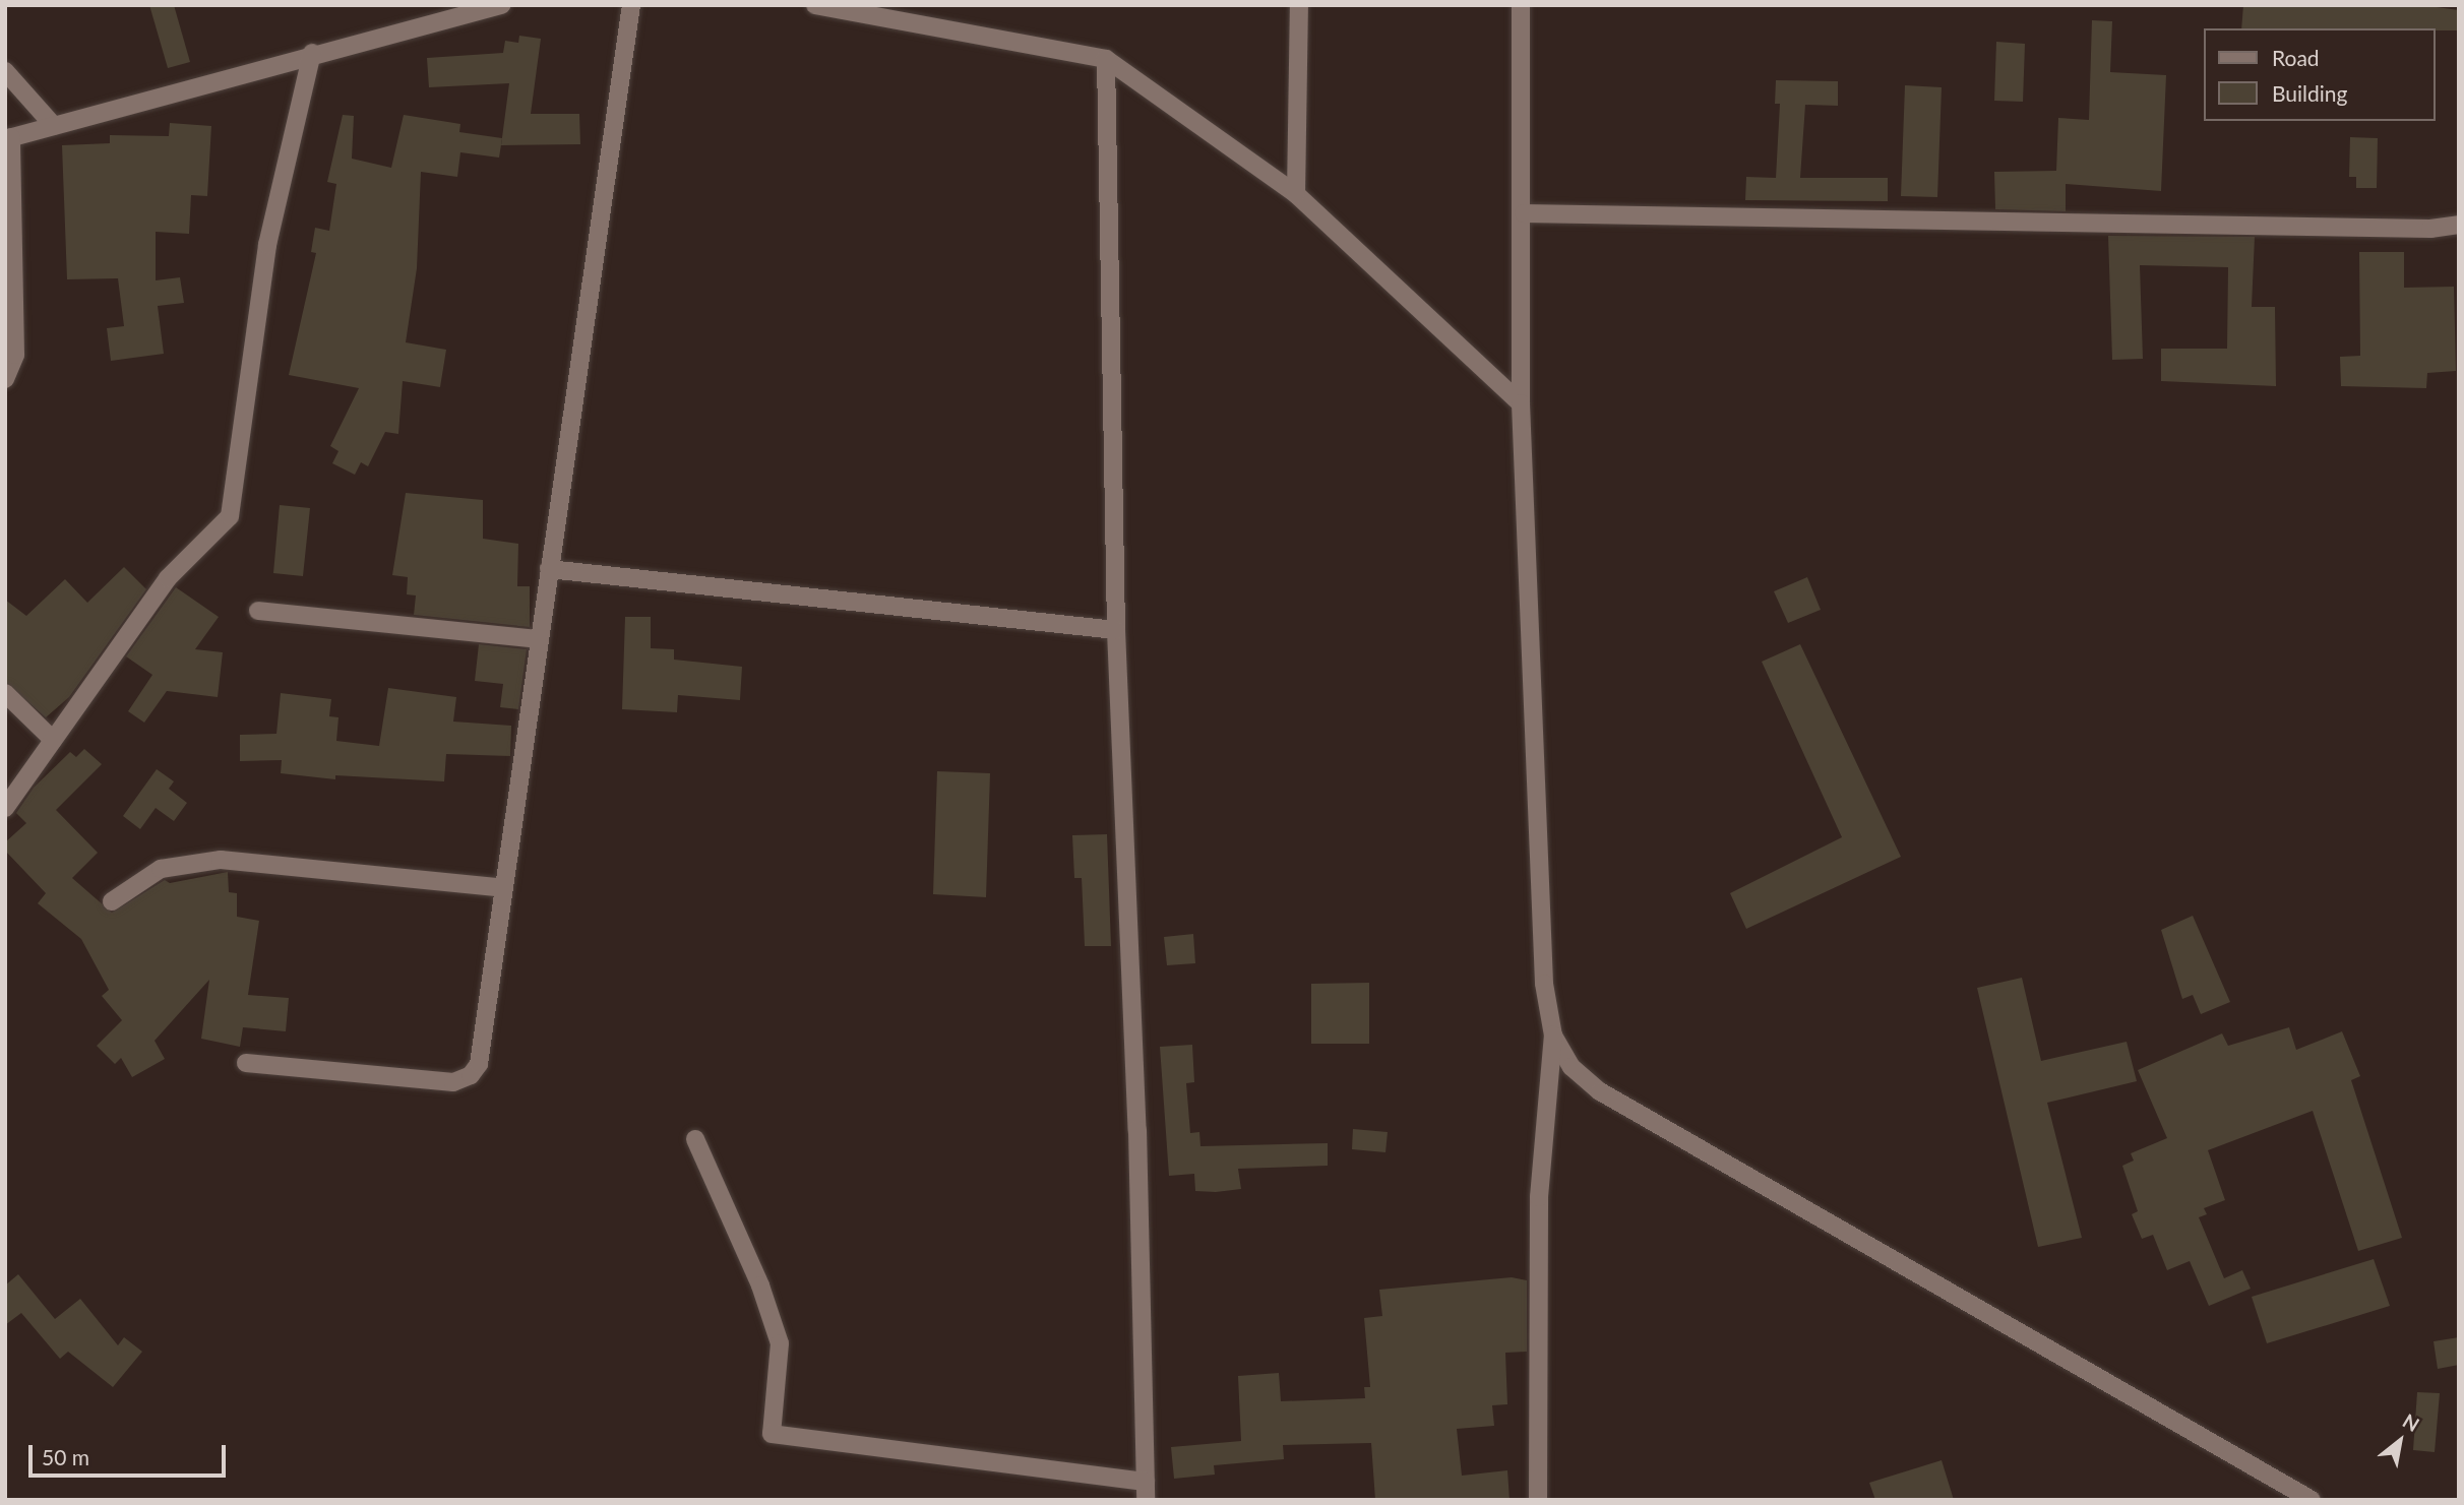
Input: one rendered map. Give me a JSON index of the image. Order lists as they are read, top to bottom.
{
  "legend": ["Road", "Building"],
  "scale_bar": "50 m",
  "north": "top right"
}
